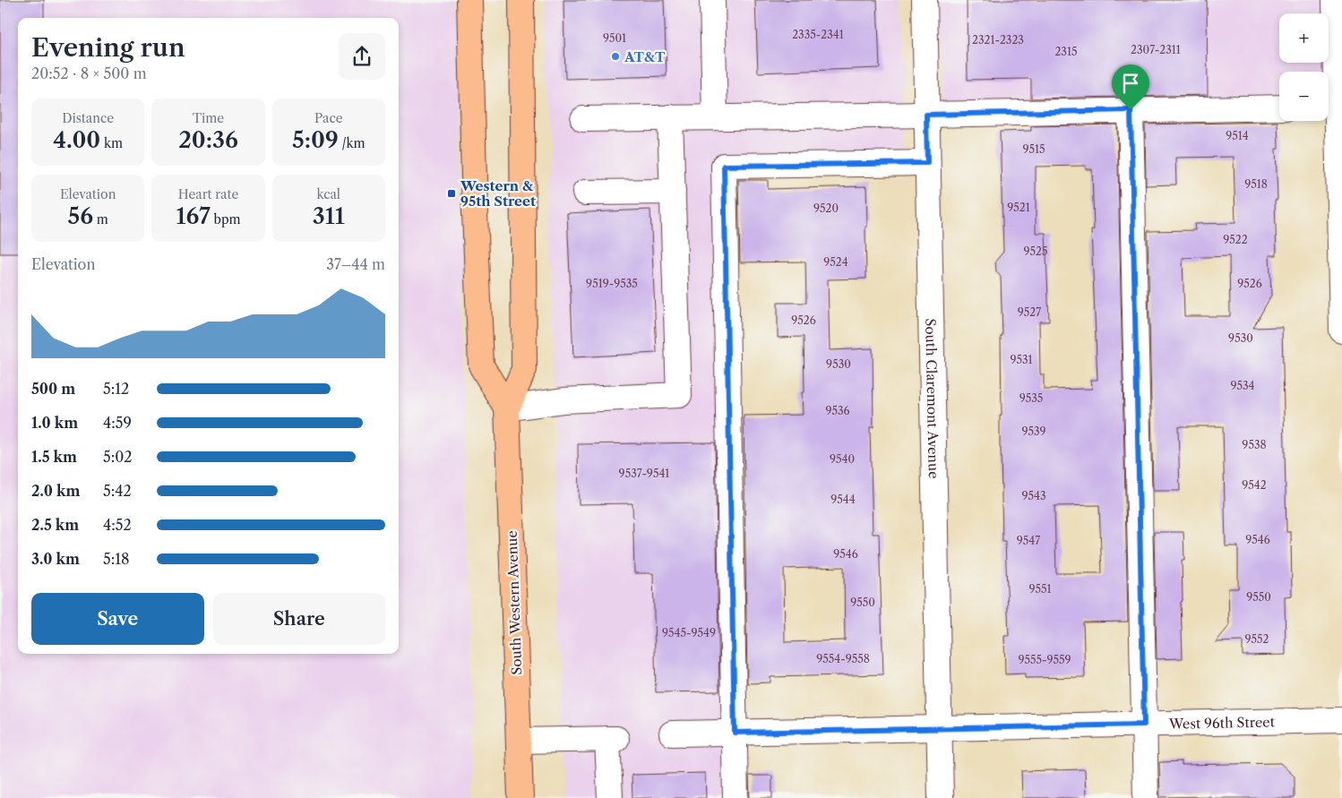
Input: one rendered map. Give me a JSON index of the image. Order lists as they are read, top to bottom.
{
  "streets": {
    "main road": ["South Western Avenue"],
    "street": ["South Claremont Avenue", "West 96th Street"]
  },
  "crossings": [
    ["South Claremont Avenue", "West 96th Street"]
  ],
  "places": {
    "other": ["AT&T"],
    "transit": ["Western & 95th Street"]
  },
  "house_numbers": [
    "2335-2341",
    "9501",
    "2321-2323",
    "2307-2311",
    "2315",
    "9514",
    "9515",
    "9518",
    "9521",
    "9520",
    "9522",
    "9525",
    "9524",
    "9519-9535",
    "9526",
    "9527",
    "9526",
    "9530",
    "9531",
    "9530",
    "9534",
    "9535",
    "9536",
    "9539",
    "9538",
    "9540",
    "9537-9541",
    "9542",
    "9543",
    "9544",
    "9546",
    "9547",
    "9546",
    "9551",
    "9550",
    "9550",
    "9545-9549",
    "9552",
    "9554-9558",
    "9555-9559"
  ],
  "page": {
    "map_buttons": ["+", "−"],
    "heading": ["Evening run", "20:52 · 8 × 500 m"],
    "stats": [
      ["Distance", "4.00 km"],
      ["Time", "20:36"],
      ["Pace", "5:09 /km"],
      ["Elevation", "56 m"],
      ["Heart rate", "167 bpm"],
      ["kcal", "311"]
    ],
    "chart": ["Elevation", "37–44 m"],
    "list": [
      {
        "name": "500 m",
        "note": "5:12"
      },
      {
        "name": "1.0 km",
        "note": "4:59"
      },
      {
        "name": "1.5 km",
        "note": "5:02"
      },
      {
        "name": "2.0 km",
        "note": "5:42"
      },
      {
        "name": "2.5 km",
        "note": "4:52"
      },
      {
        "name": "3.0 km",
        "note": "5:18"
      }
    ],
    "buttons": ["Save", "Share"]
  }
}
